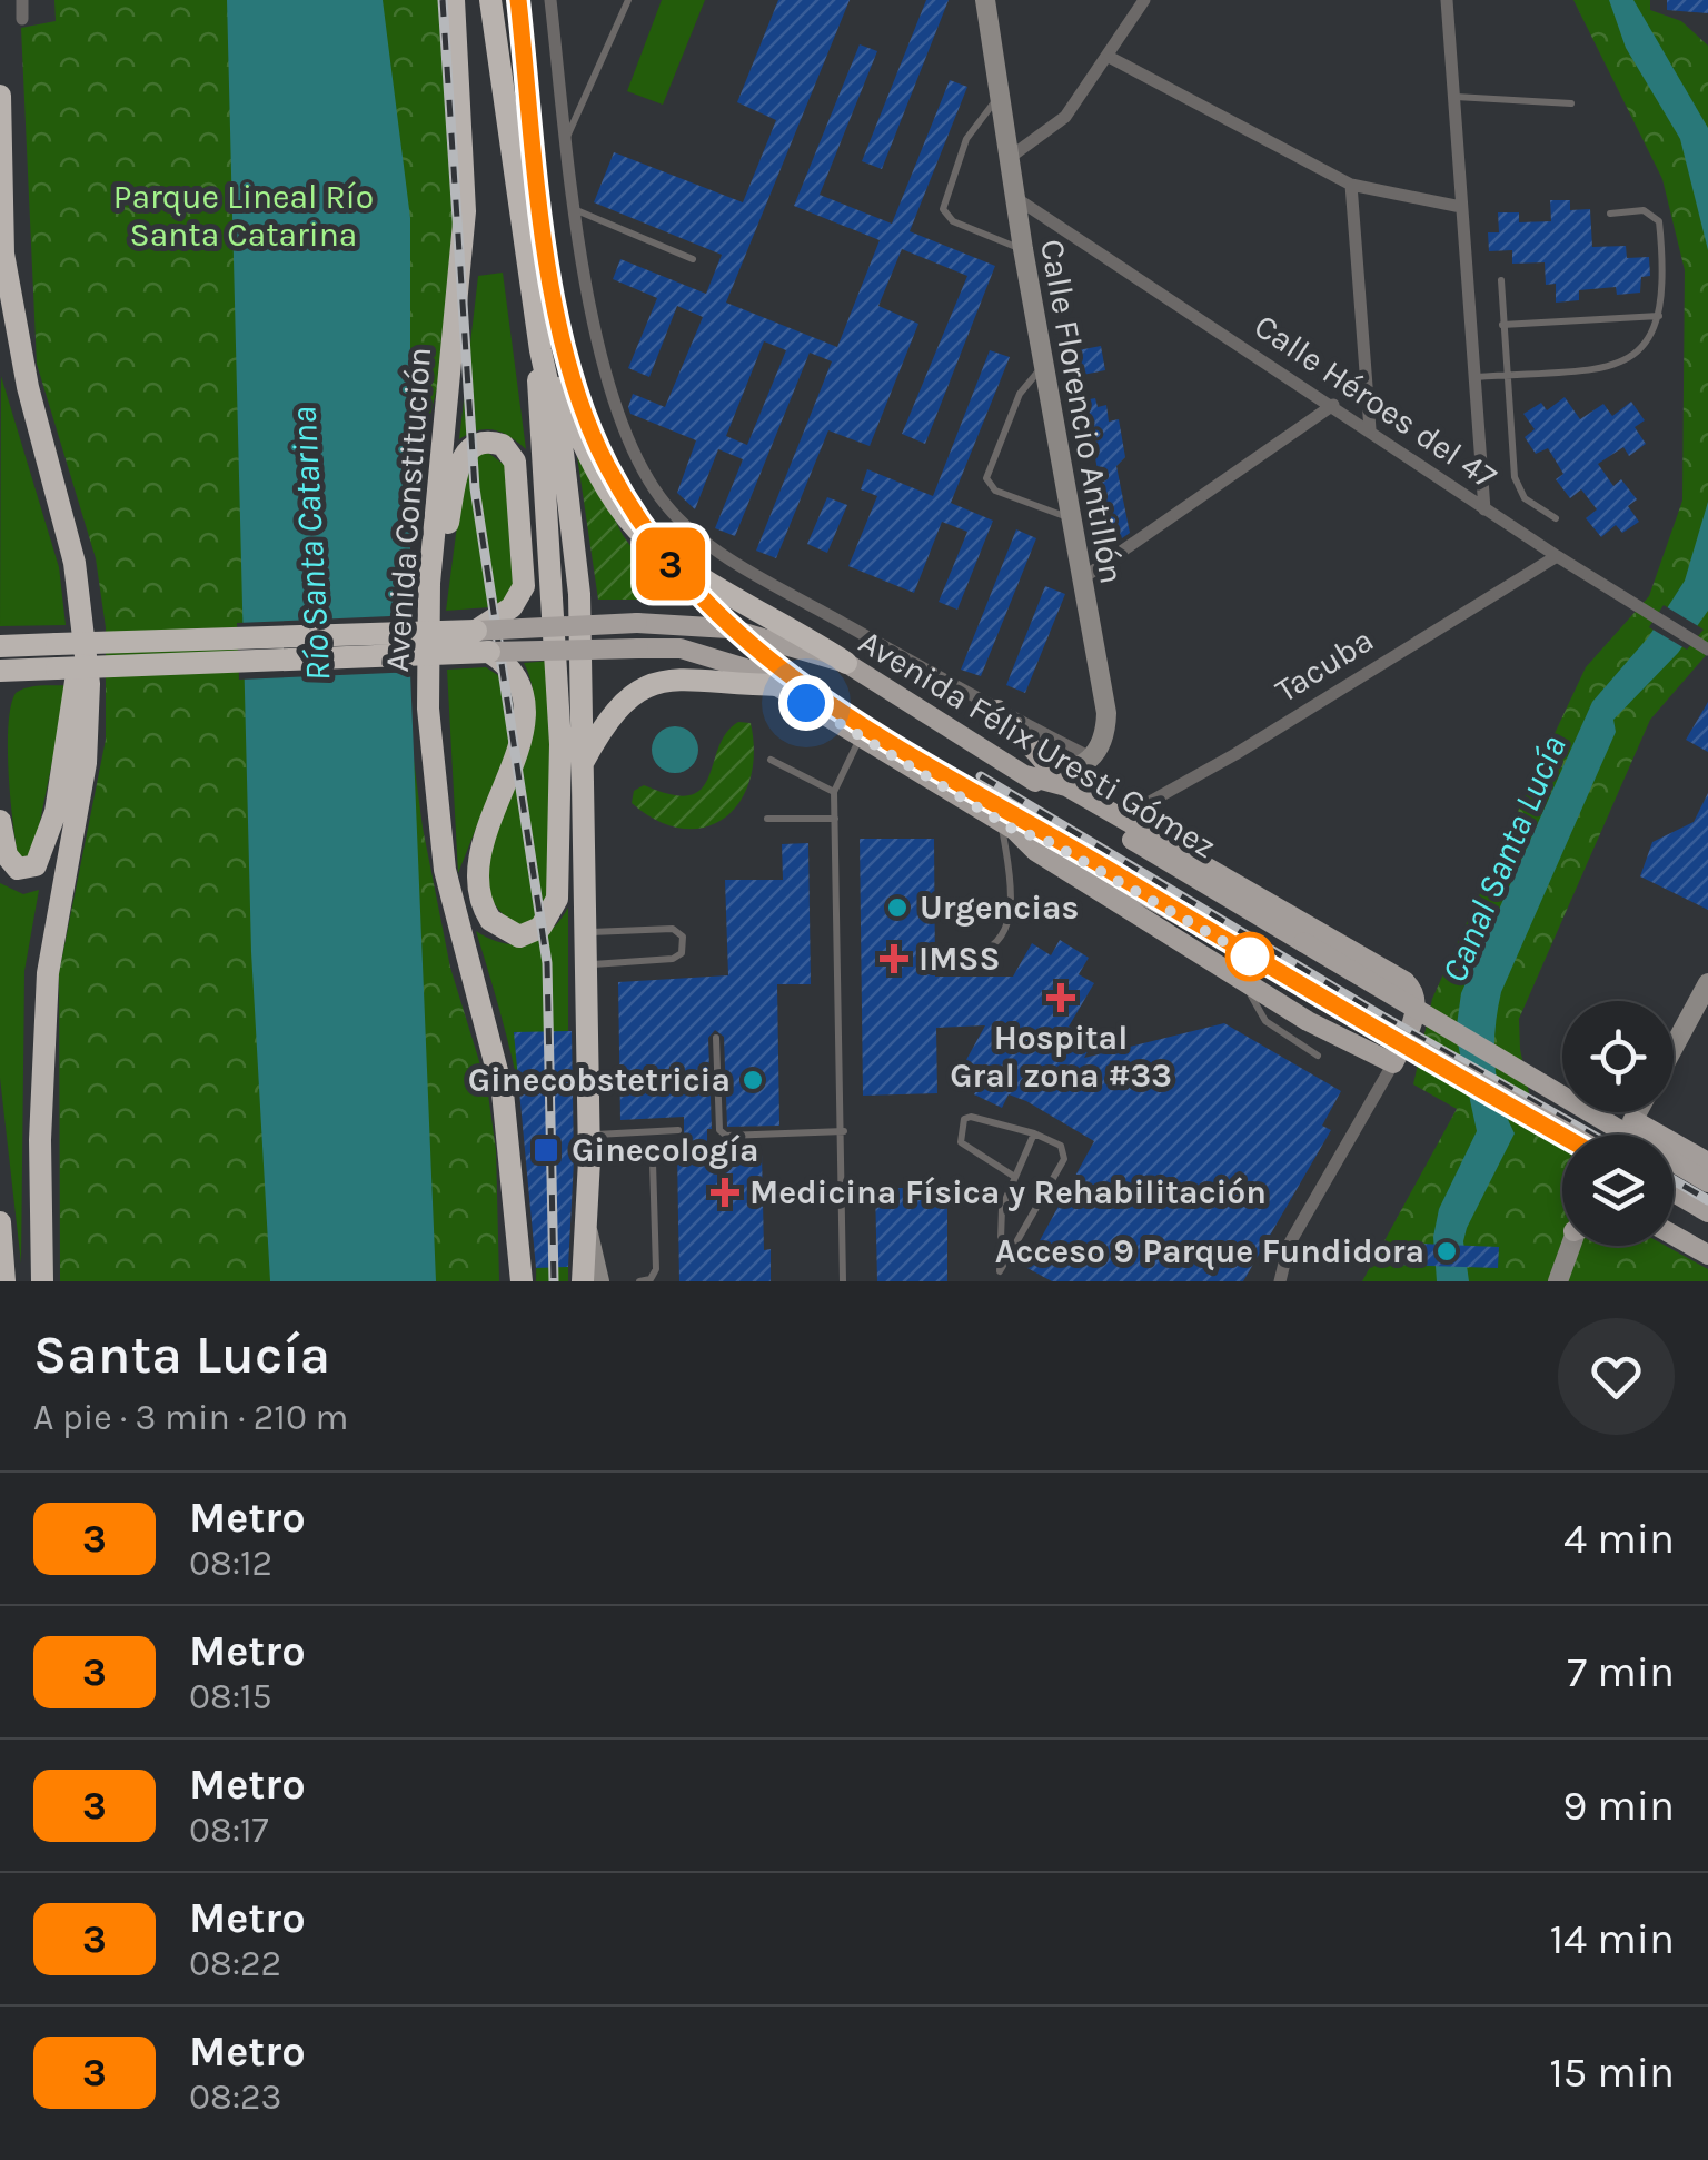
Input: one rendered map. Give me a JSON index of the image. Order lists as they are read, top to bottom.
{
  "streets": {
    "highway": ["Avenida Constitución", "Avenida Félix Uresti Gómez"],
    "street": ["Calle Héroes del 47", "Calle Florencio Antillón", "Tacuba"]
  },
  "crossings": [
    ["Calle Héroes del 47", "Calle Florencio Antillón"],
    ["Calle Héroes del 47", "Tacuba"]
  ],
  "water": ["Río Santa Catarina", "Canal Santa Lucía"],
  "parks": ["Parque Lineal Río Santa Catarina"],
  "places": {
    "other": ["Urgencias", "Ginecobstetricia", "Acceso 9 Parque Fundidora"],
    "health": ["IMSS", "Hospital Gral zona #33", "Medicina Física y Rehabilitación"],
    "transit": ["Ginecología"]
  },
  "lines": ["metro line 3"],
  "page": {
    "on_map": "3",
    "heading": ["Santa Lucía", "A pie · 3 min · 210 m"],
    "list": [
      {
        "mark": "3",
        "name": "Metro",
        "note": "08:12",
        "value": "4 min"
      },
      {
        "mark": "3",
        "name": "Metro",
        "note": "08:15",
        "value": "7 min"
      },
      {
        "mark": "3",
        "name": "Metro",
        "note": "08:17",
        "value": "9 min"
      },
      {
        "mark": "3",
        "name": "Metro",
        "note": "08:22",
        "value": "14 min"
      },
      {
        "mark": "3",
        "name": "Metro",
        "note": "08:23",
        "value": "15 min"
      }
    ]
  }
}
